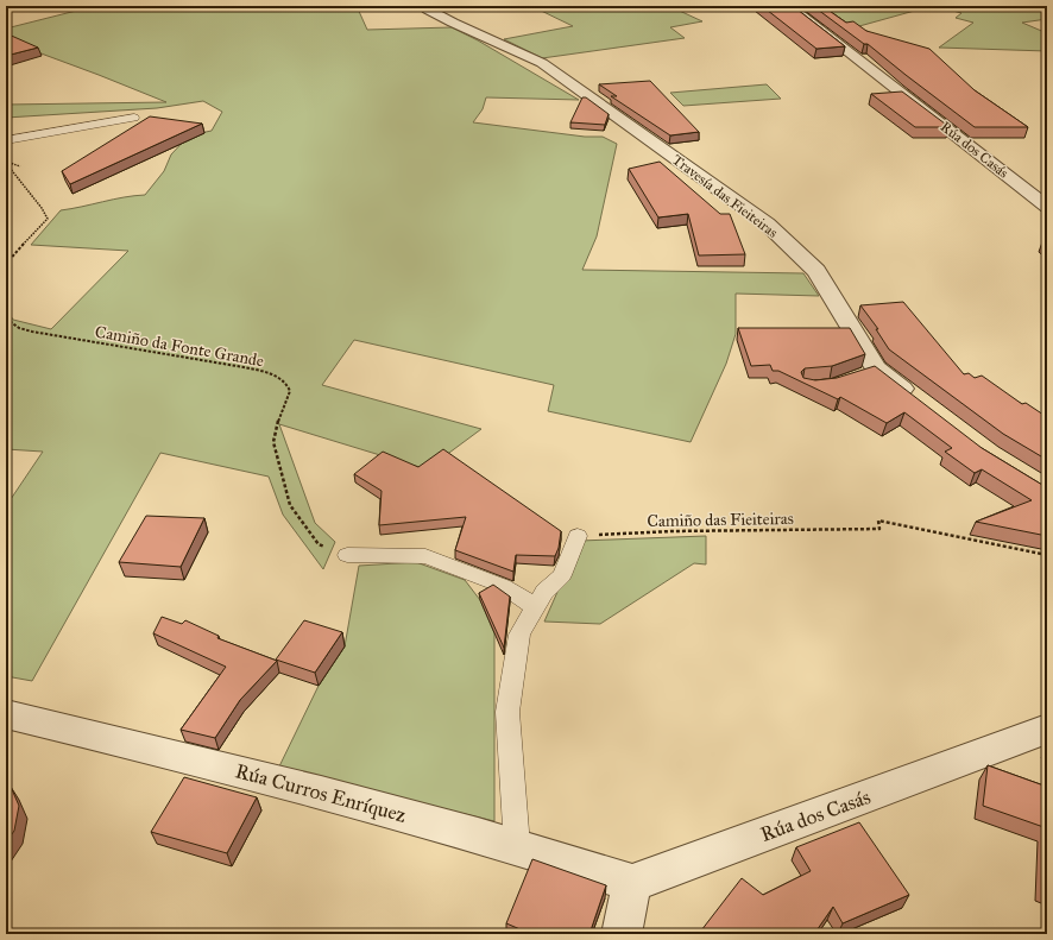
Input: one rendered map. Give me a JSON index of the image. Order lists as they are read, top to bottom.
{
  "streets": {
    "street": ["Rúa dos Casás", "Travesía das Fieiteiras", "Rúa Curros Enríquez"],
    "path": ["Camiño da Fonte Grande", "Camiño das Fieiteiras"]
  },
  "crossings": [
    ["Rúa dos Casás", "Rúa Curros Enríquez"]
  ]
}
